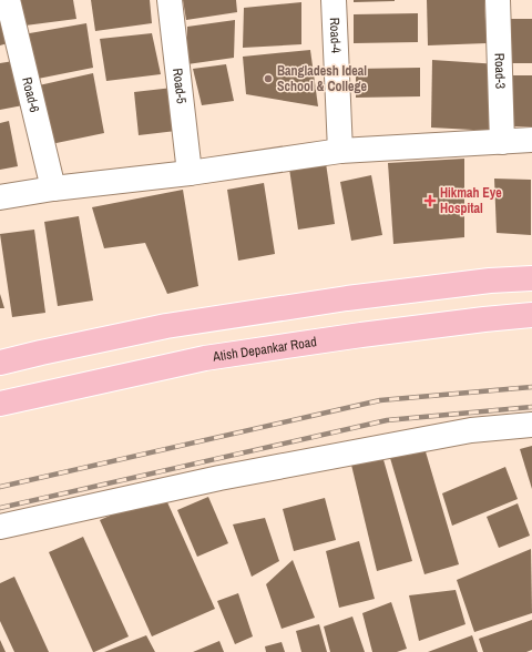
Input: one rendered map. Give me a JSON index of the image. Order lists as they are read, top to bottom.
{
  "streets": {
    "main road": ["Atish Depankar Road"],
    "street": [
      "Road-4",
      "Road-3",
      "Road-5",
      "Road-6"
    ]
  },
  "places": {
    "other": ["Bangladesh Ideal School & College"],
    "health": ["Hikmah Eye Hospital"]
  }
}
